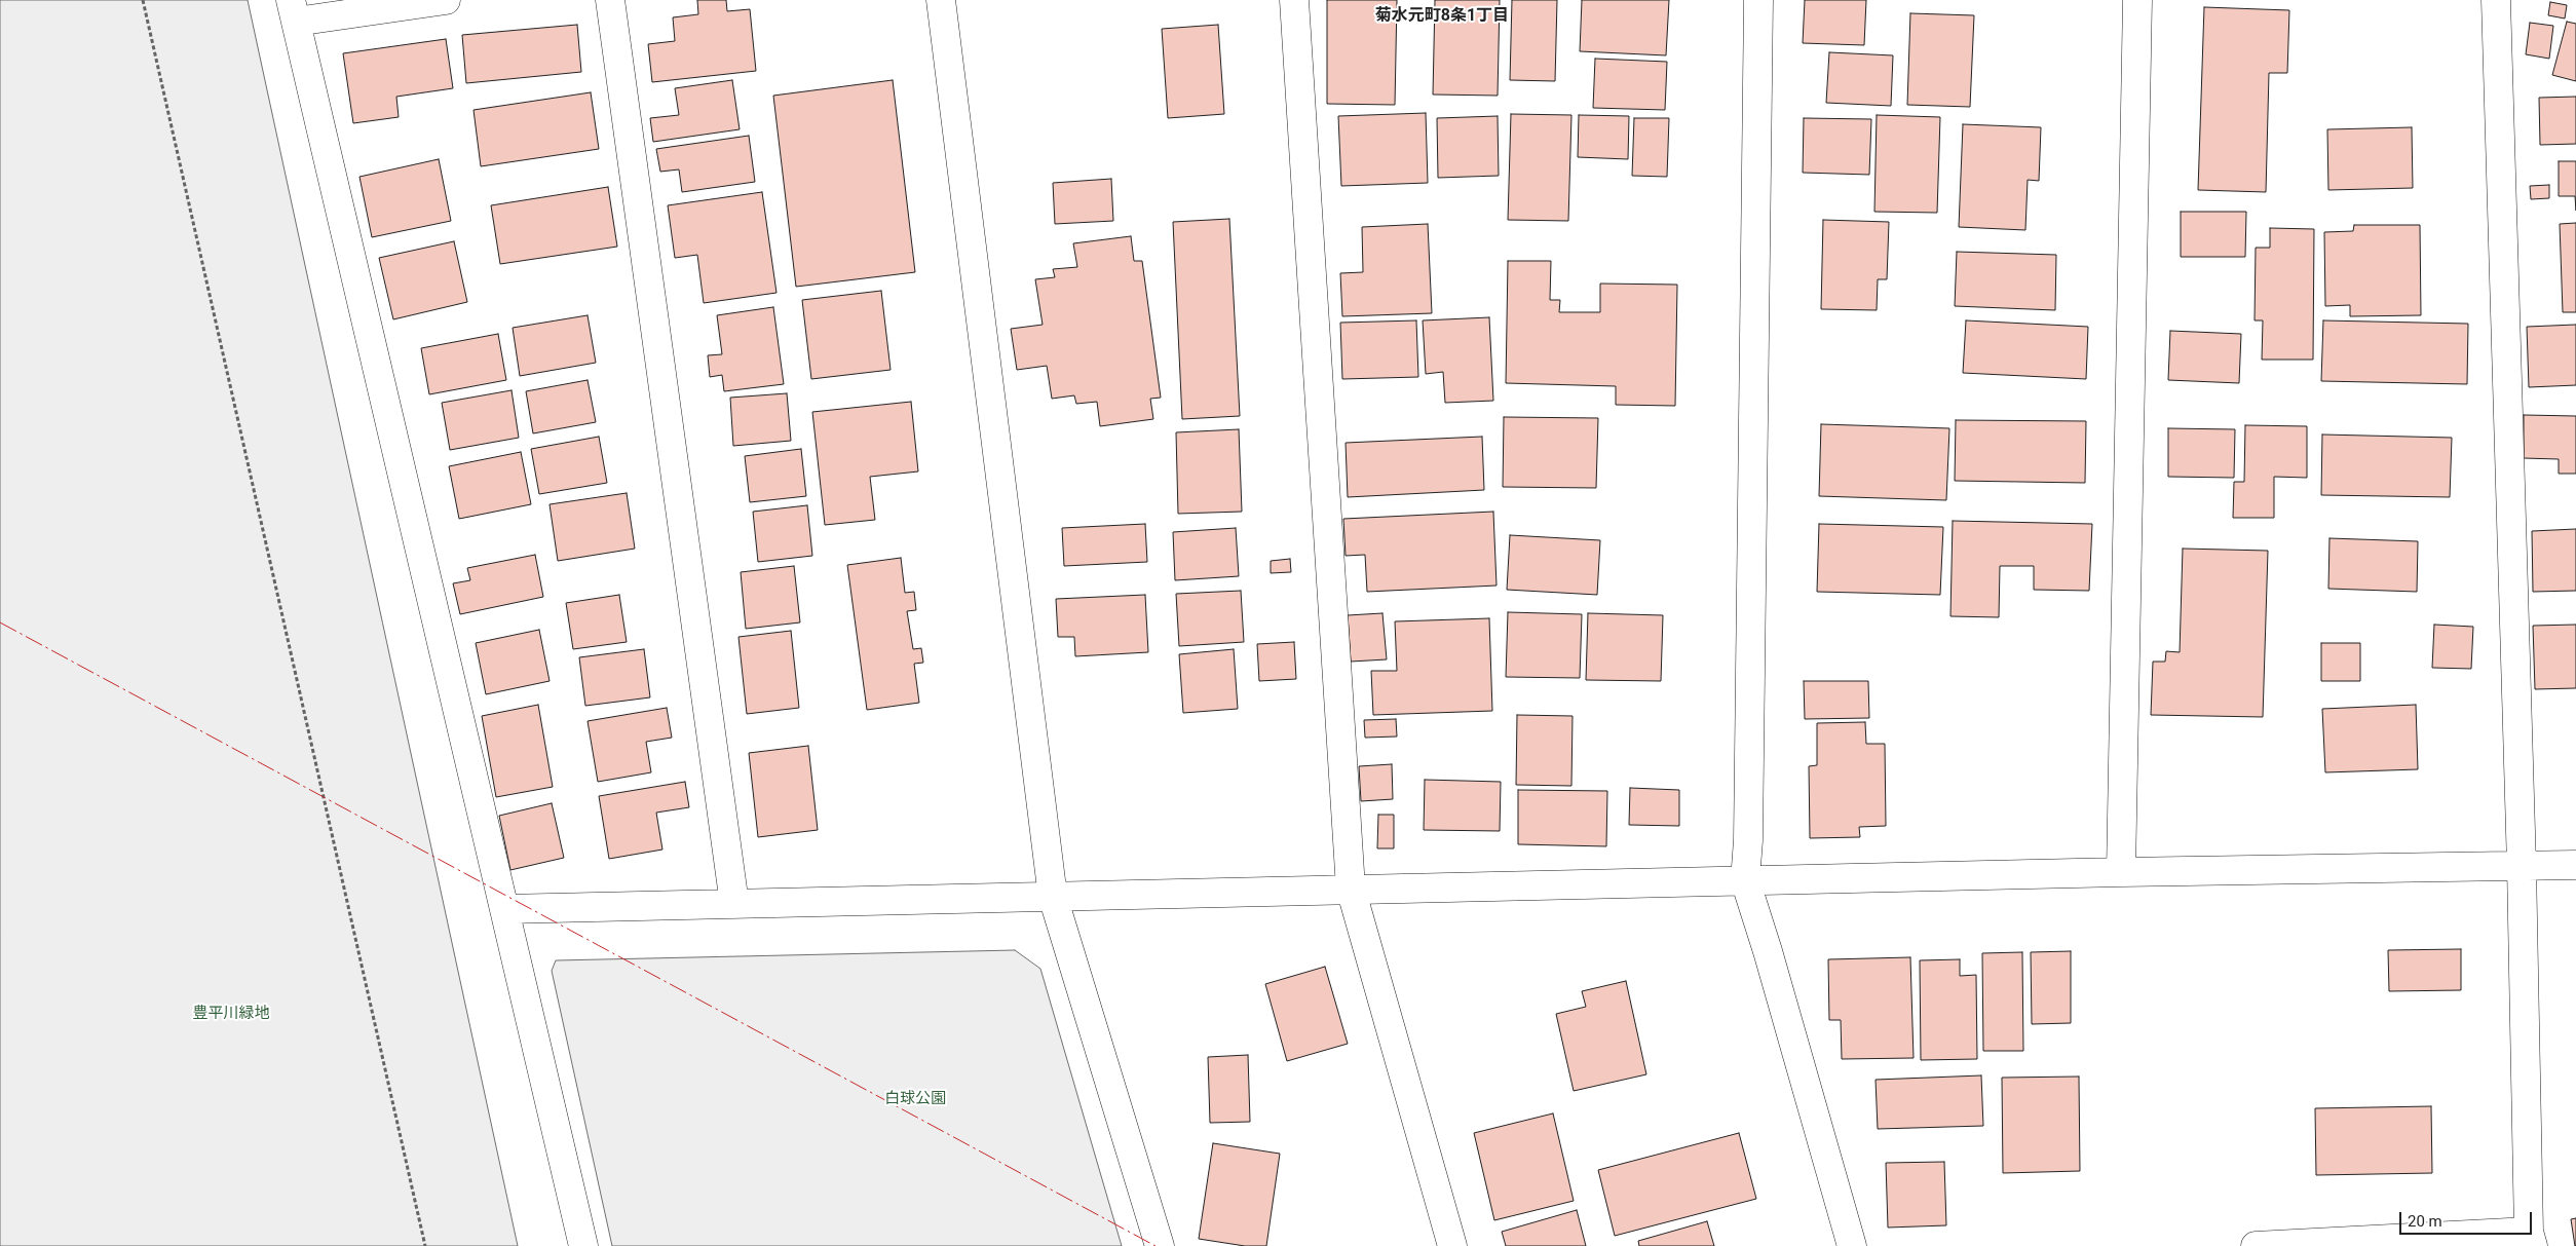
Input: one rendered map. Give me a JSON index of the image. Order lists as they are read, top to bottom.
{
  "districts": ["菊水元町8条1丁目"],
  "parks": ["豊平川緑地", "白球公園"],
  "scale_bar": "20 m"
}
